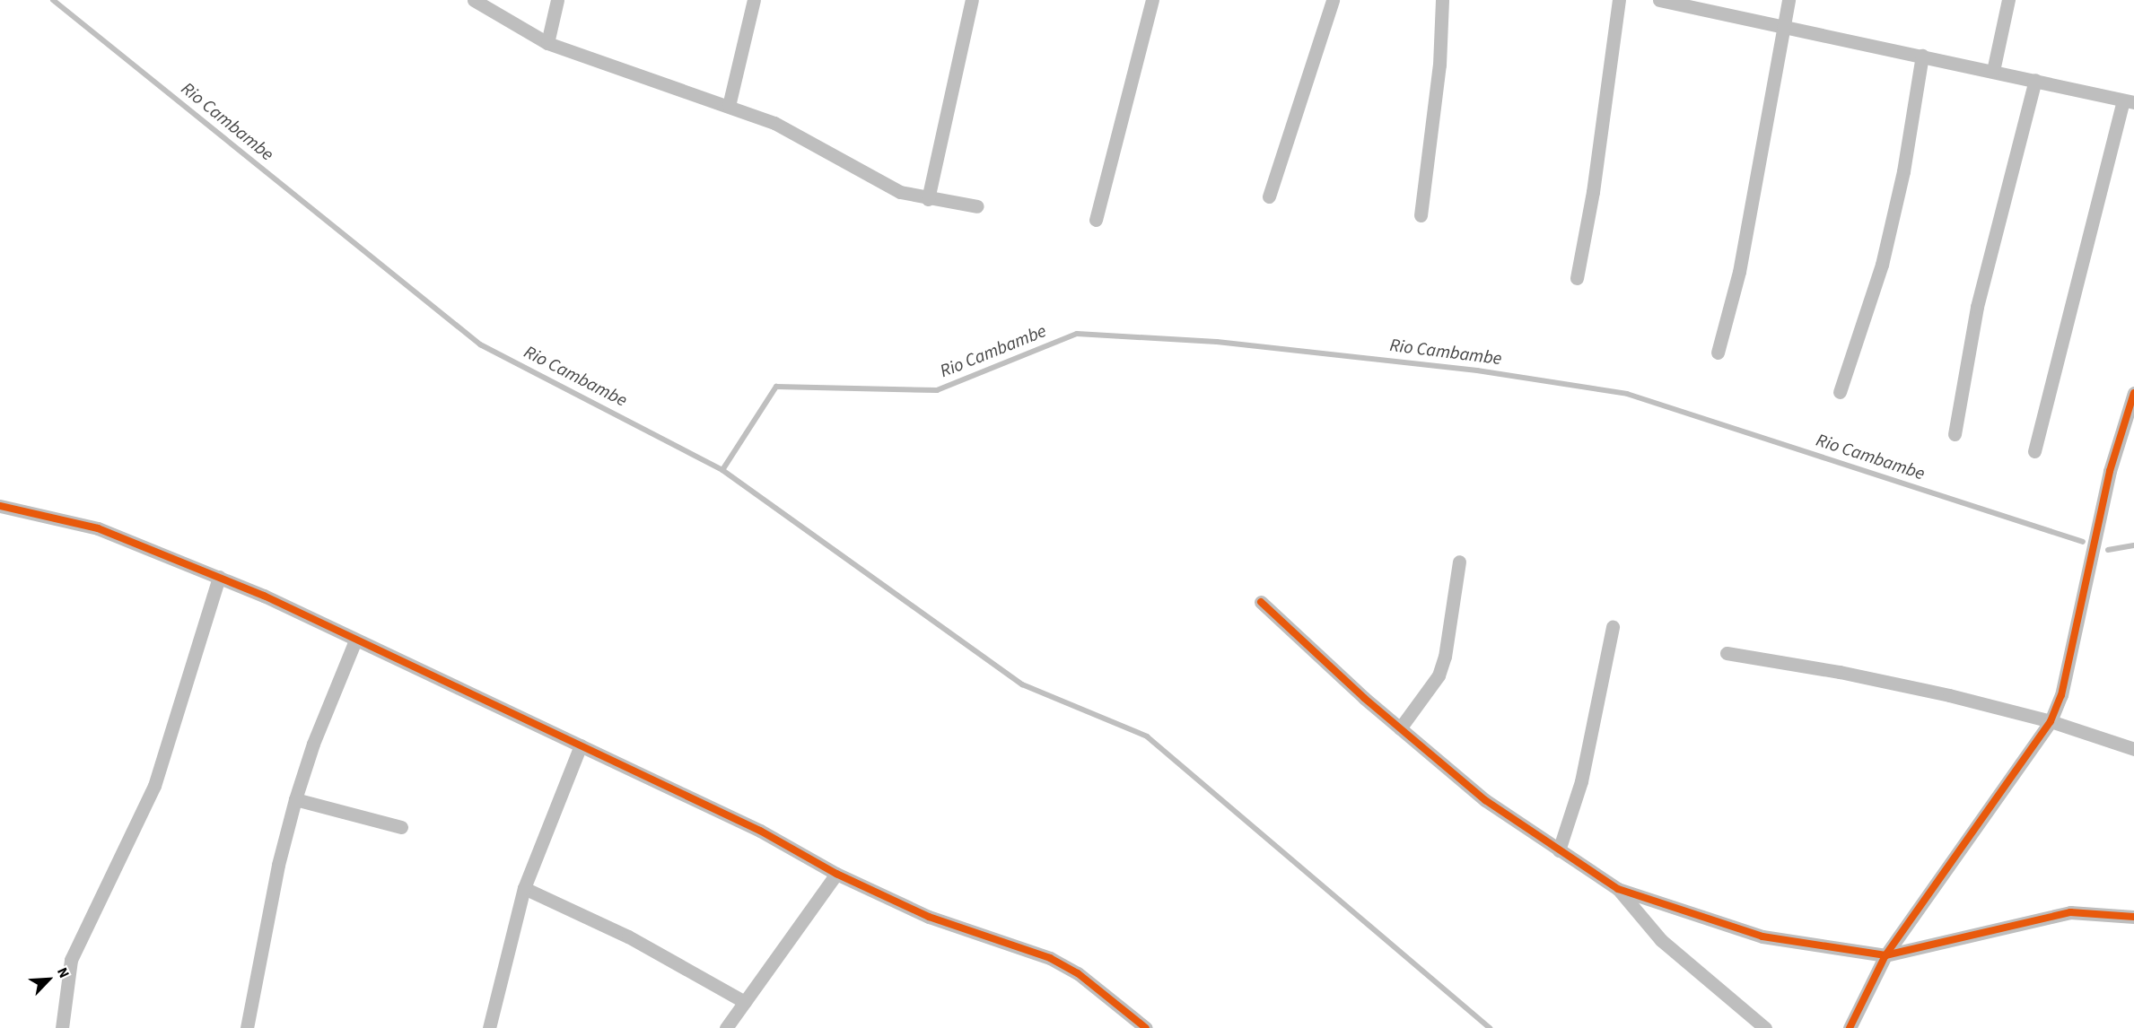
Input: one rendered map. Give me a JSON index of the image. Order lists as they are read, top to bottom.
{
  "water": ["Rio Cambambe"],
  "north": "top right"
}
